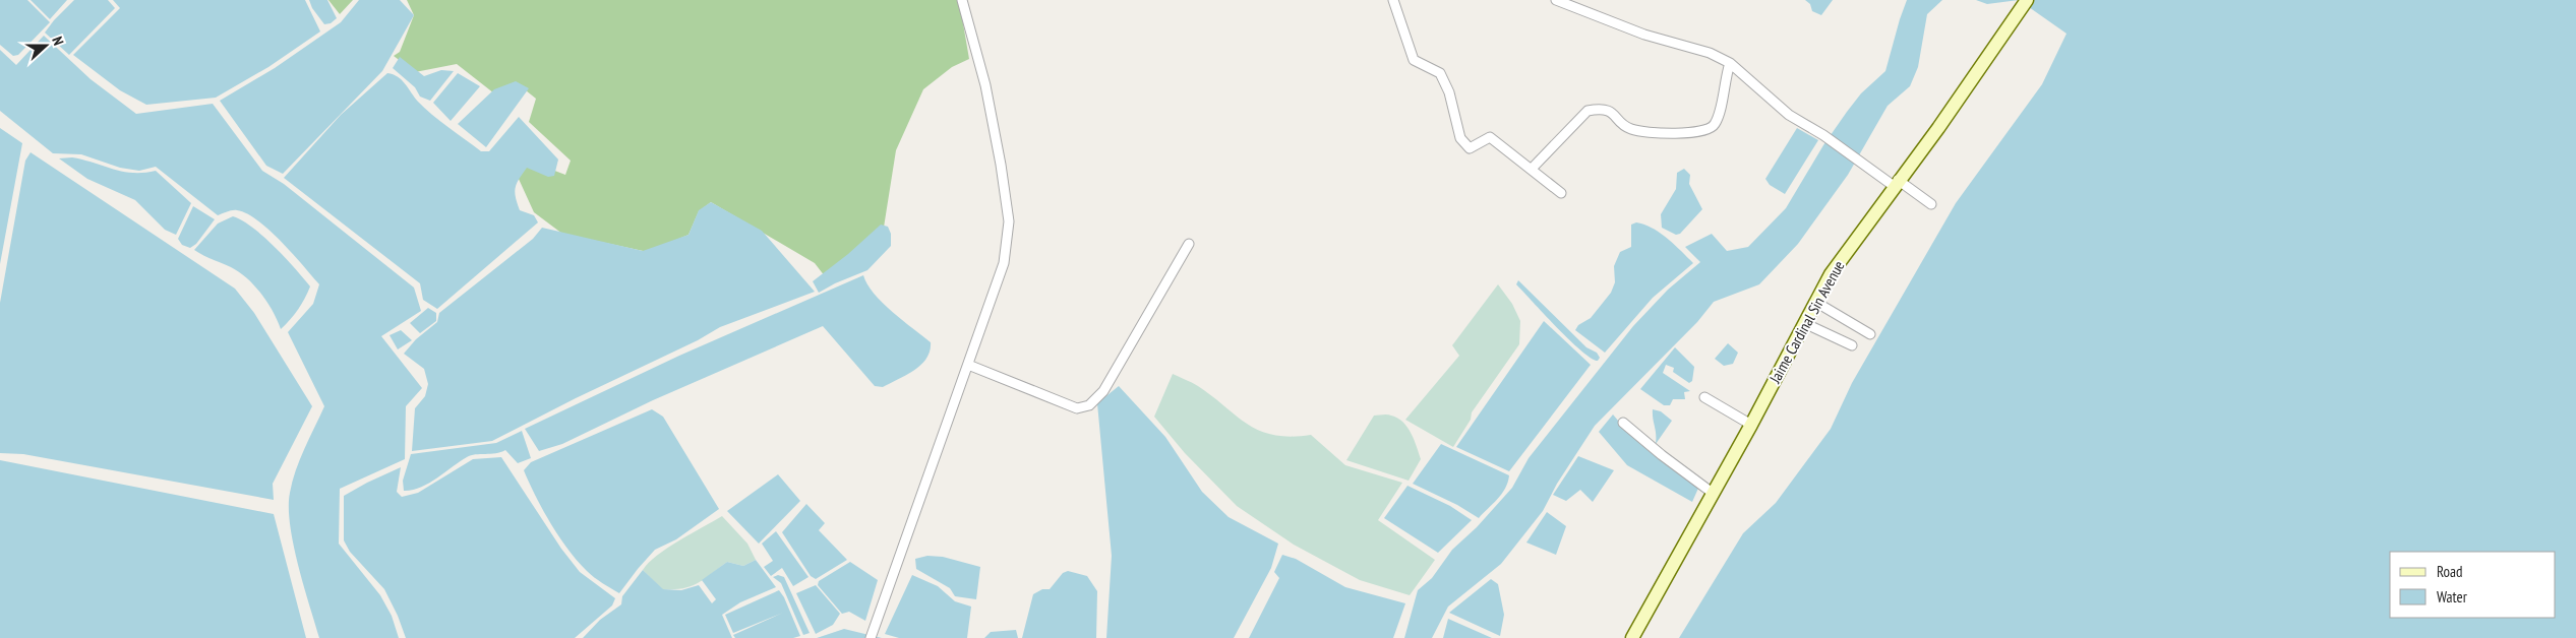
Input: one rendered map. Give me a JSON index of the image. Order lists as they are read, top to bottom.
{
  "streets": {
    "main road": ["Jaime Cardinal Sin Avenue"]
  },
  "legend": ["Road", "Water"],
  "north": "right"
}
